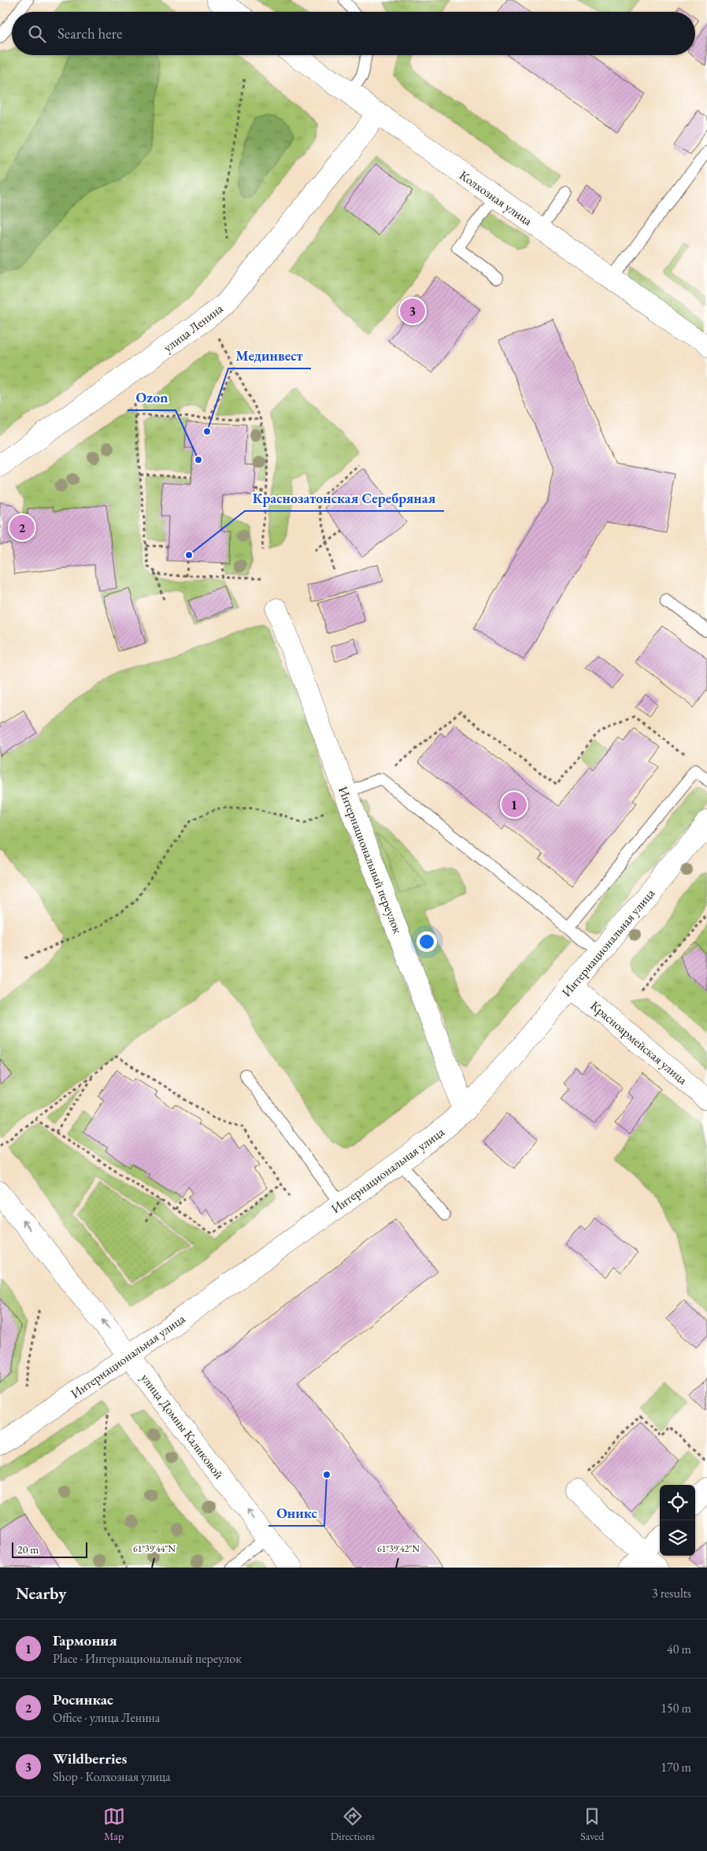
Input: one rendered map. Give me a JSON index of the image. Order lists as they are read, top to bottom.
{
  "streets": {
    "street": [
      "Колхозная улица",
      "улица Ленина",
      "Интернациональный переулок",
      "Интернациональная улица",
      "Красноармейская улица",
      "улица Домны Каликовой"
    ]
  },
  "crossings": [
    ["Колхозная улица", "улица Ленина"],
    ["Интернациональный переулок", "Интернациональная улица"],
    ["Интернациональная улица", "Красноармейская улица"],
    ["Интернациональная улица", "улица Домны Каликовой"]
  ],
  "one_way": ["улица Домны Каликовой"],
  "places": [
    "Мединвест",
    "Ozon",
    "Краснозатонская Серебряная",
    "Оникс"
  ],
  "scale_bar": "20 m",
  "page": {
    "search": "Search here",
    "pins": ["3", "2", "1"],
    "scale": "20 m",
    "heading": ["Nearby", "3 results"],
    "list": [
      {
        "mark": "1",
        "name": "Гармония",
        "note": "Place · Интернациональный переулок",
        "value": "40 m"
      },
      {
        "mark": "2",
        "name": "Росинкас",
        "note": "Office · улица Ленина",
        "value": "150 m"
      },
      {
        "mark": "3",
        "name": "Wildberries",
        "note": "Shop · Колхозная улица",
        "value": "170 m"
      }
    ],
    "nav": ["Map", "Directions", "Saved"]
  },
  "coordinates": ["61°39'44\"N", "61°39'42\"N"]
}
